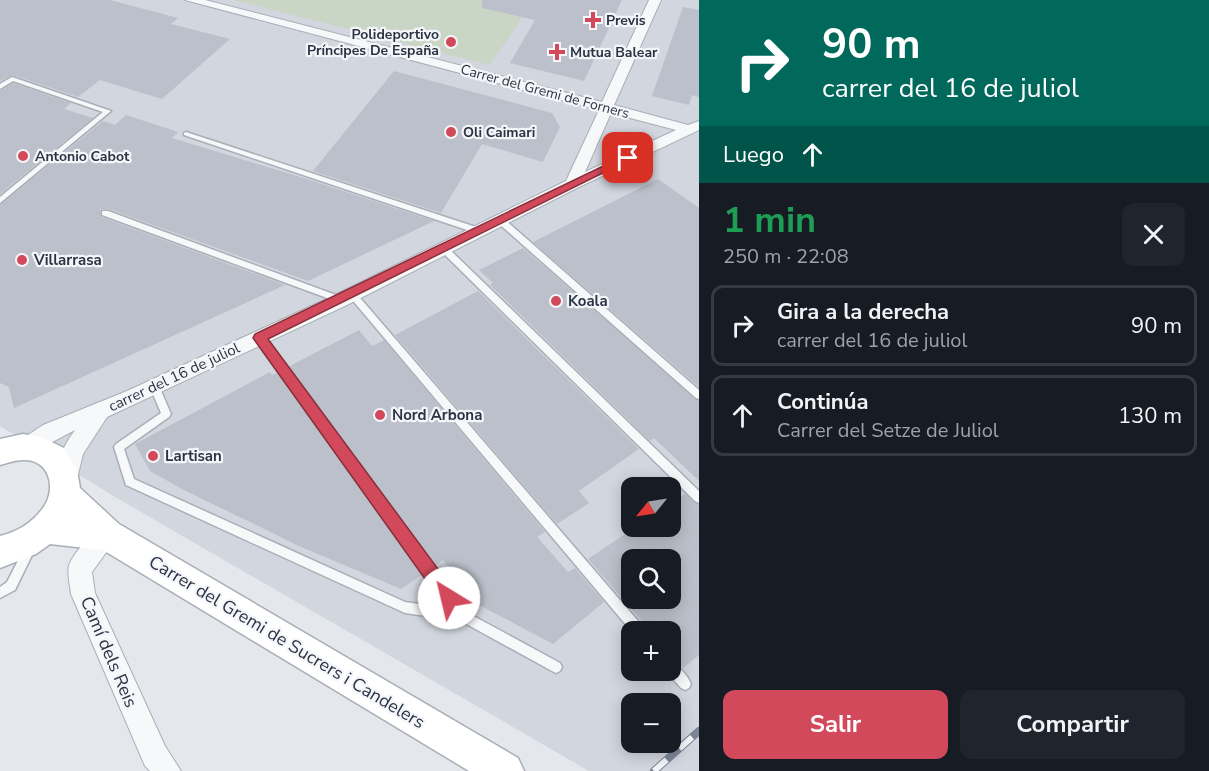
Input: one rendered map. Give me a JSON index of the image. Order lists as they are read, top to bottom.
{
  "streets": {
    "street": [
      "Carrer del Gremi de Forners",
      "carrer del 16 de juliol",
      "Carrer del Gremi de Sucrers i Candelers",
      "Camí dels Reis"
    ]
  },
  "crossings": [
    ["Carrer del Gremi de Forners", "carrer del 16 de juliol"],
    ["carrer del 16 de juliol", "Carrer del Gremi de Sucrers i Candelers"],
    ["Carrer del Gremi de Sucrers i Candelers", "Camí dels Reis"]
  ],
  "places": {
    "health": ["Previs", "Mutua Balear"],
    "other": [
      "Polideportivo Príncipes De España",
      "Oli Caimari",
      "Antonio Cabot",
      "Villarrasa",
      "Koala",
      "Nord Arbona",
      "Lartisan"
    ]
  },
  "north": "bottom left",
  "page": {
    "turn": ["90 m", "carrer del 16 de juliol"],
    "then": "Luego",
    "heading": ["1 min", "250 m · 22:08"],
    "list": [
      {
        "name": "Gira a la derecha",
        "note": "carrer del 16 de juliol",
        "value": "90 m"
      },
      {
        "name": "Continúa",
        "note": "Carrer del Setze de Juliol",
        "value": "130 m"
      }
    ],
    "map_buttons": ["+", "−"],
    "buttons": ["Salir", "Compartir"]
  }
}
